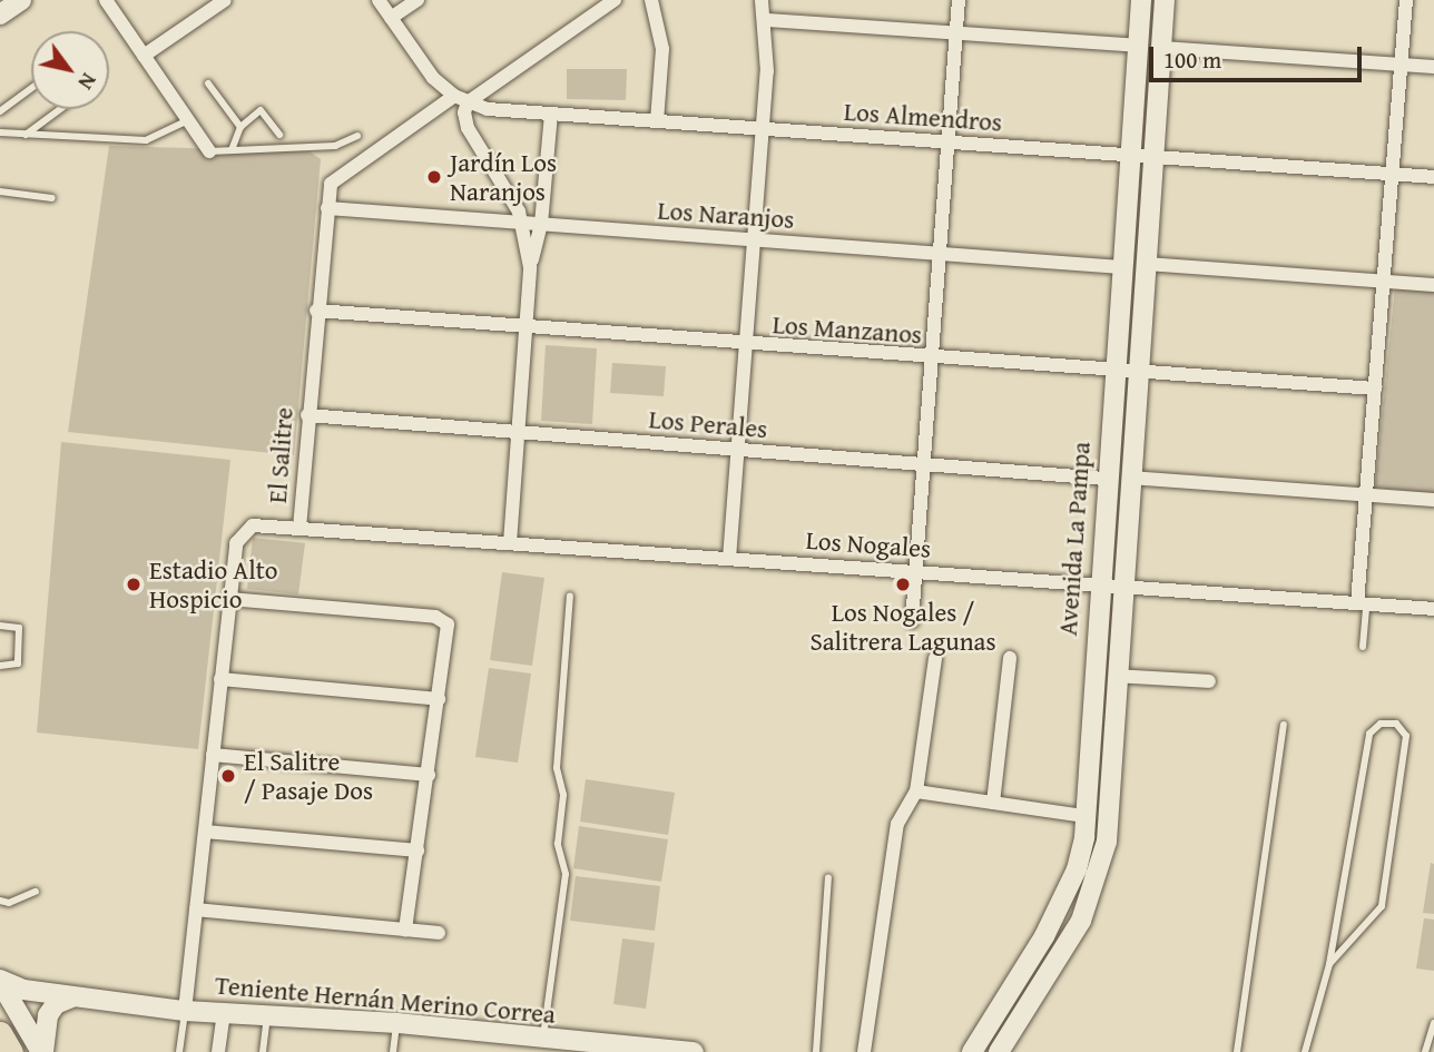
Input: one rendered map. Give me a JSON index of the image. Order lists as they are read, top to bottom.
{
  "streets": {
    "street": [
      "Los Almendros",
      "Los Naranjos",
      "Los Manzanos",
      "Los Perales",
      "El Salitre",
      "Avenida La Pampa",
      "Los Nogales",
      "Teniente Hernán Merino Correa"
    ]
  },
  "crossings": [
    ["Los Almendros", "El Salitre"],
    ["Los Almendros", "Avenida La Pampa"],
    ["Los Naranjos", "El Salitre"],
    ["Los Naranjos", "Avenida La Pampa"],
    ["Los Manzanos", "El Salitre"],
    ["Los Manzanos", "Avenida La Pampa"],
    ["Los Perales", "El Salitre"],
    ["Los Perales", "Avenida La Pampa"],
    ["El Salitre", "Los Nogales"],
    ["El Salitre", "Teniente Hernán Merino Correa"],
    ["Avenida La Pampa", "Los Nogales"]
  ],
  "places": [
    "Jardín Los Naranjos",
    "Estadio Alto Hospicio",
    "Los Nogales / Salitrera Lagunas",
    "El Salitre / Pasaje Dos"
  ],
  "scale_bar": "100 m",
  "north": "bottom right"
}
